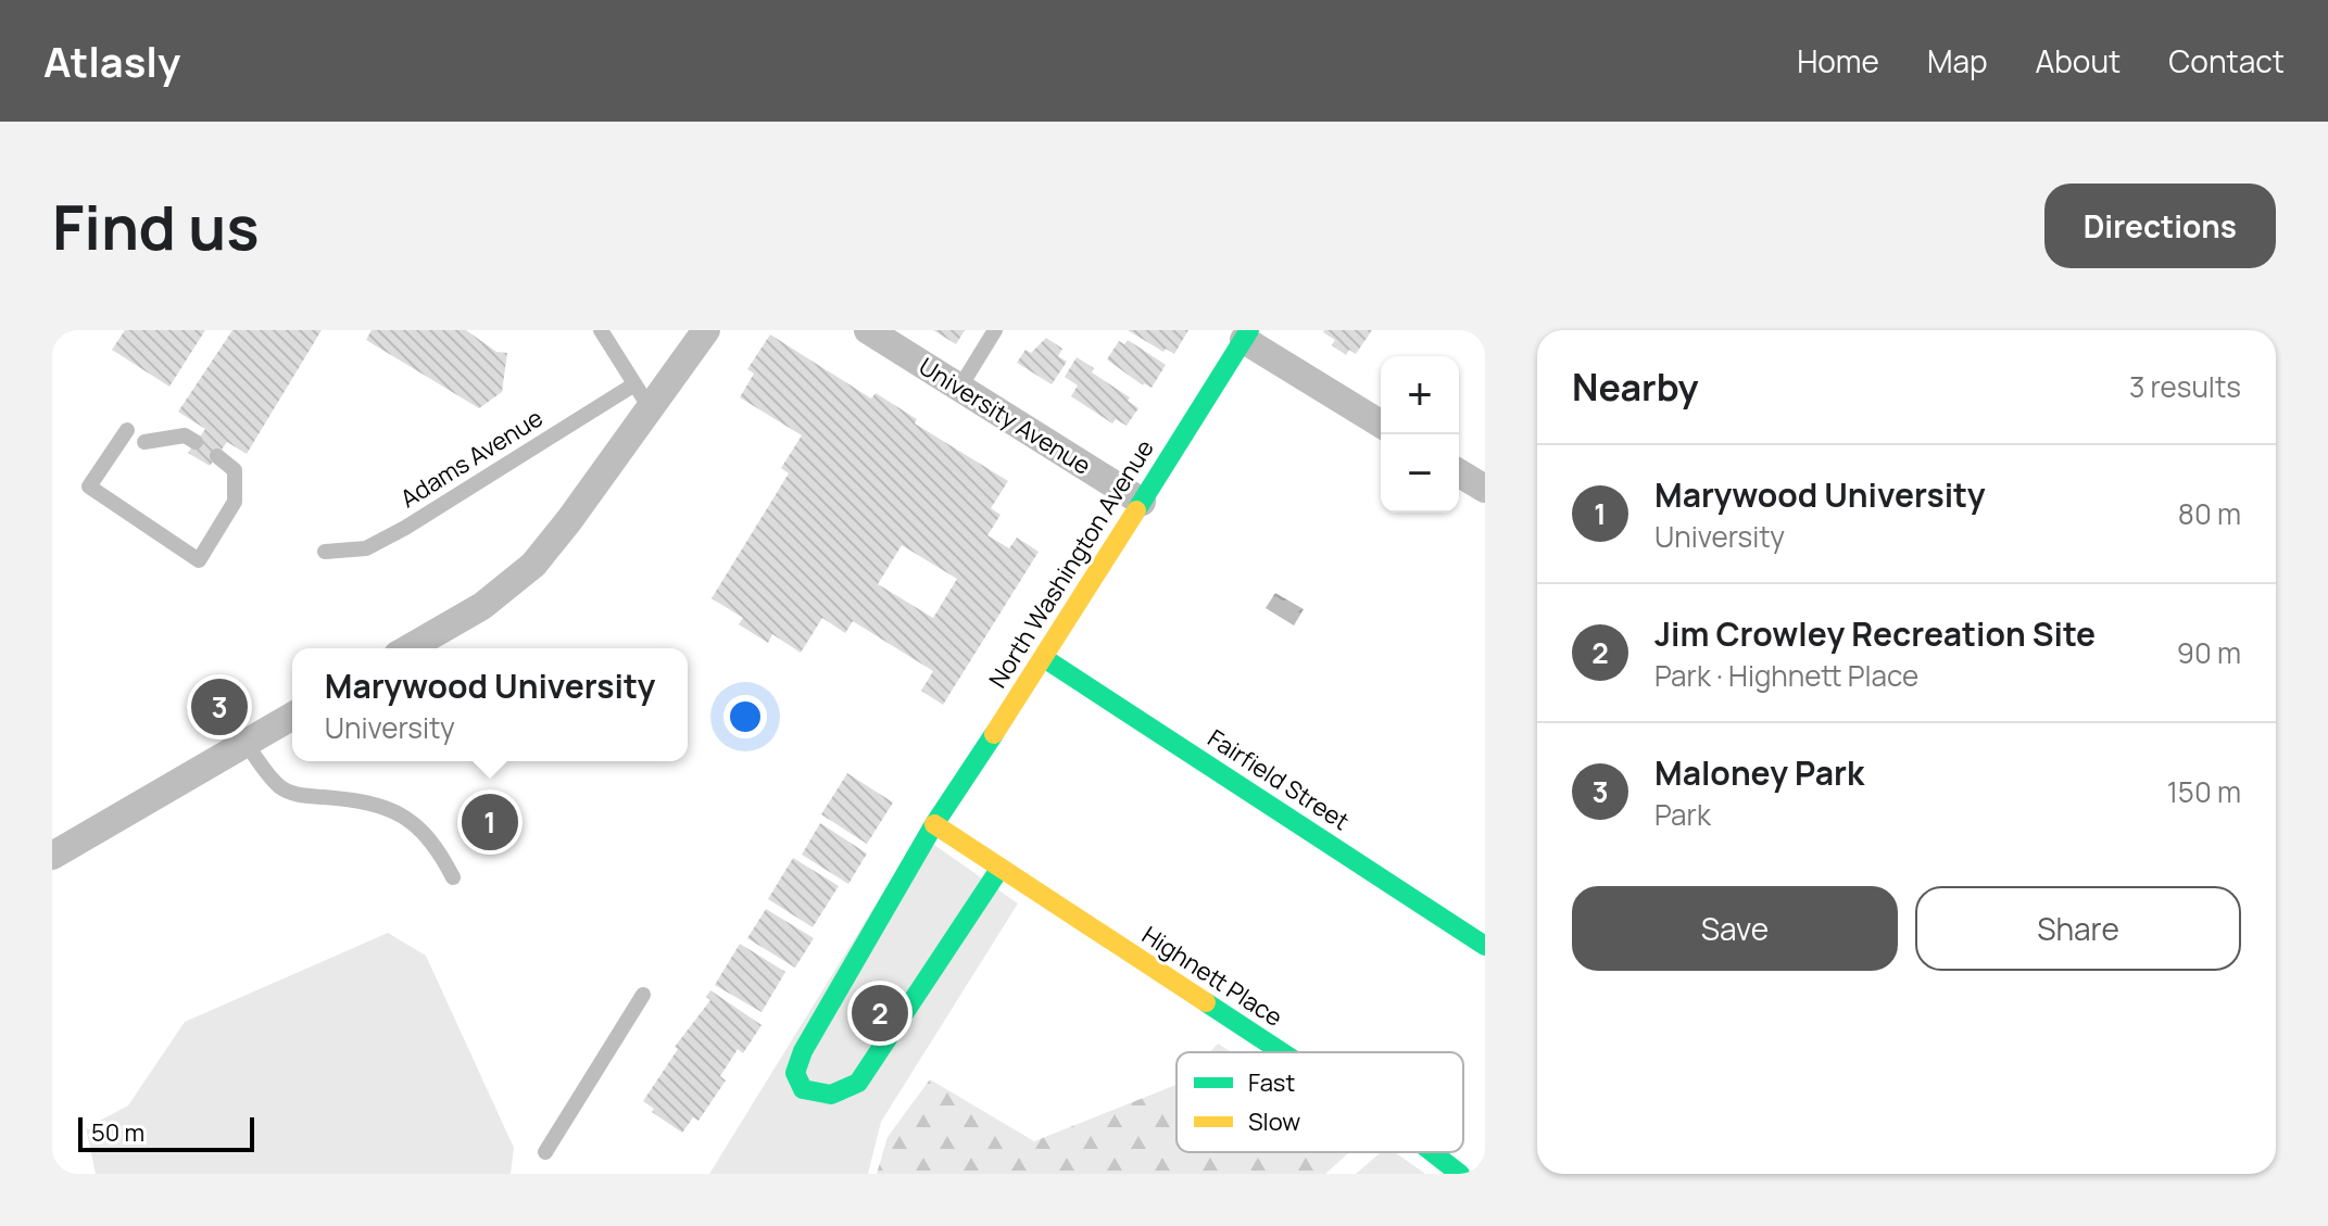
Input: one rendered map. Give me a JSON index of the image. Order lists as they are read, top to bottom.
{
  "streets": {
    "street": [
      "University Avenue",
      "North Washington Avenue",
      "Fairfield Street",
      "Highnett Place"
    ],
    "lane": ["Adams Avenue"]
  },
  "crossings": [
    ["University Avenue", "North Washington Avenue"],
    ["North Washington Avenue", "Fairfield Street"],
    ["North Washington Avenue", "Highnett Place"]
  ],
  "legend": ["Fast", "Slow"],
  "scale_bar": "50 m",
  "page": {
    "header": "Atlasly",
    "nav": [
      "Home",
      "Map",
      "About",
      "Contact"
    ],
    "buttons": [
      "Directions",
      ["Save", "Share"]
    ],
    "title": "Find us",
    "heading": ["Nearby", "3 results"],
    "map_buttons": ["+", "−"],
    "list": [
      {
        "mark": "1",
        "name": "Marywood University",
        "note": "University",
        "value": "80 m"
      },
      {
        "mark": "2",
        "name": "Jim Crowley Recreation Site",
        "note": "Park · Highnett Place",
        "value": "90 m"
      },
      {
        "mark": "3",
        "name": "Maloney Park",
        "note": "Park",
        "value": "150 m"
      }
    ],
    "popup": ["Marywood University", "University"],
    "pins": ["3", "1", "2"],
    "scale": "50 m"
  }
}
